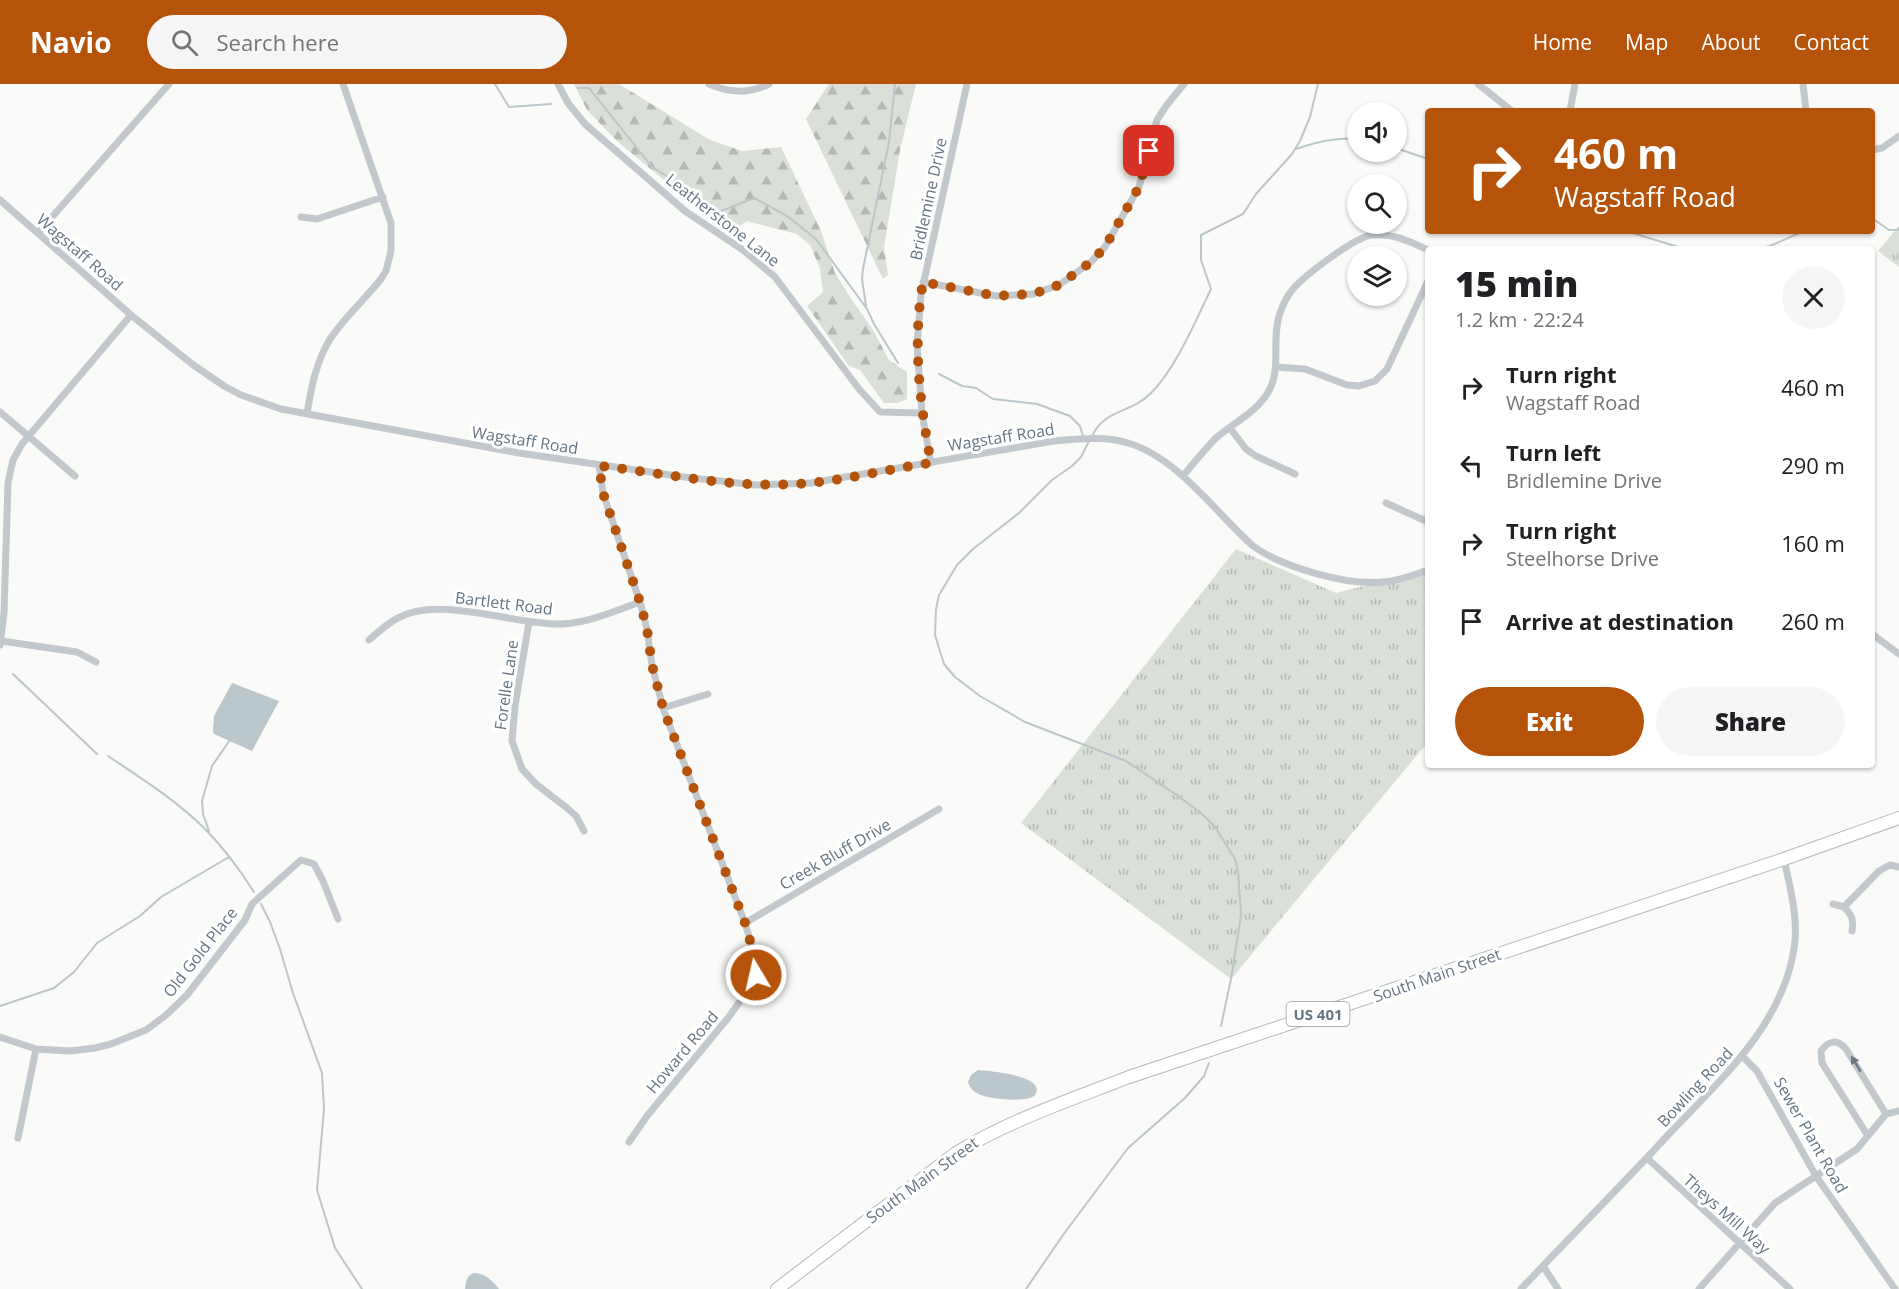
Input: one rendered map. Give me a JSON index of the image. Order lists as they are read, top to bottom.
{
  "streets": {
    "highway": ["South Main Street", "US 401"],
    "street": [
      "Bridlemine Drive",
      "Leatherstone Lane",
      "Wagstaff Road",
      "Bartlett Road",
      "Forelle Lane",
      "Creek Bluff Drive",
      "Old Gold Place",
      "Howard Road",
      "Bowling Road",
      "Sewer Plant Road",
      "Theys Mill Way"
    ]
  },
  "crossings": [
    ["Bridlemine Drive", "Leatherstone Lane"],
    ["Bridlemine Drive", "Wagstaff Road"],
    ["Wagstaff Road", "Howard Road"],
    ["Bartlett Road", "Forelle Lane"],
    ["Bartlett Road", "Howard Road"],
    ["Creek Bluff Drive", "Howard Road"],
    ["South Main Street", "Bowling Road"],
    ["Bowling Road", "Sewer Plant Road"],
    ["Bowling Road", "Theys Mill Way"]
  ],
  "page": {
    "header": "Navio",
    "search": "Search here",
    "nav": [
      "Home",
      "Map",
      "About",
      "Contact"
    ],
    "turn": ["460 m", "Wagstaff Road"],
    "heading": ["15 min", "1.2 km · 22:24"],
    "list": [
      {
        "name": "Turn right",
        "note": "Wagstaff Road",
        "value": "460 m"
      },
      {
        "name": "Turn left",
        "note": "Bridlemine Drive",
        "value": "290 m"
      },
      {
        "name": "Turn right",
        "note": "Steelhorse Drive",
        "value": "160 m"
      },
      {
        "name": "Arrive at destination",
        "value": "260 m"
      }
    ],
    "buttons": ["Exit", "Share"]
  }
}
